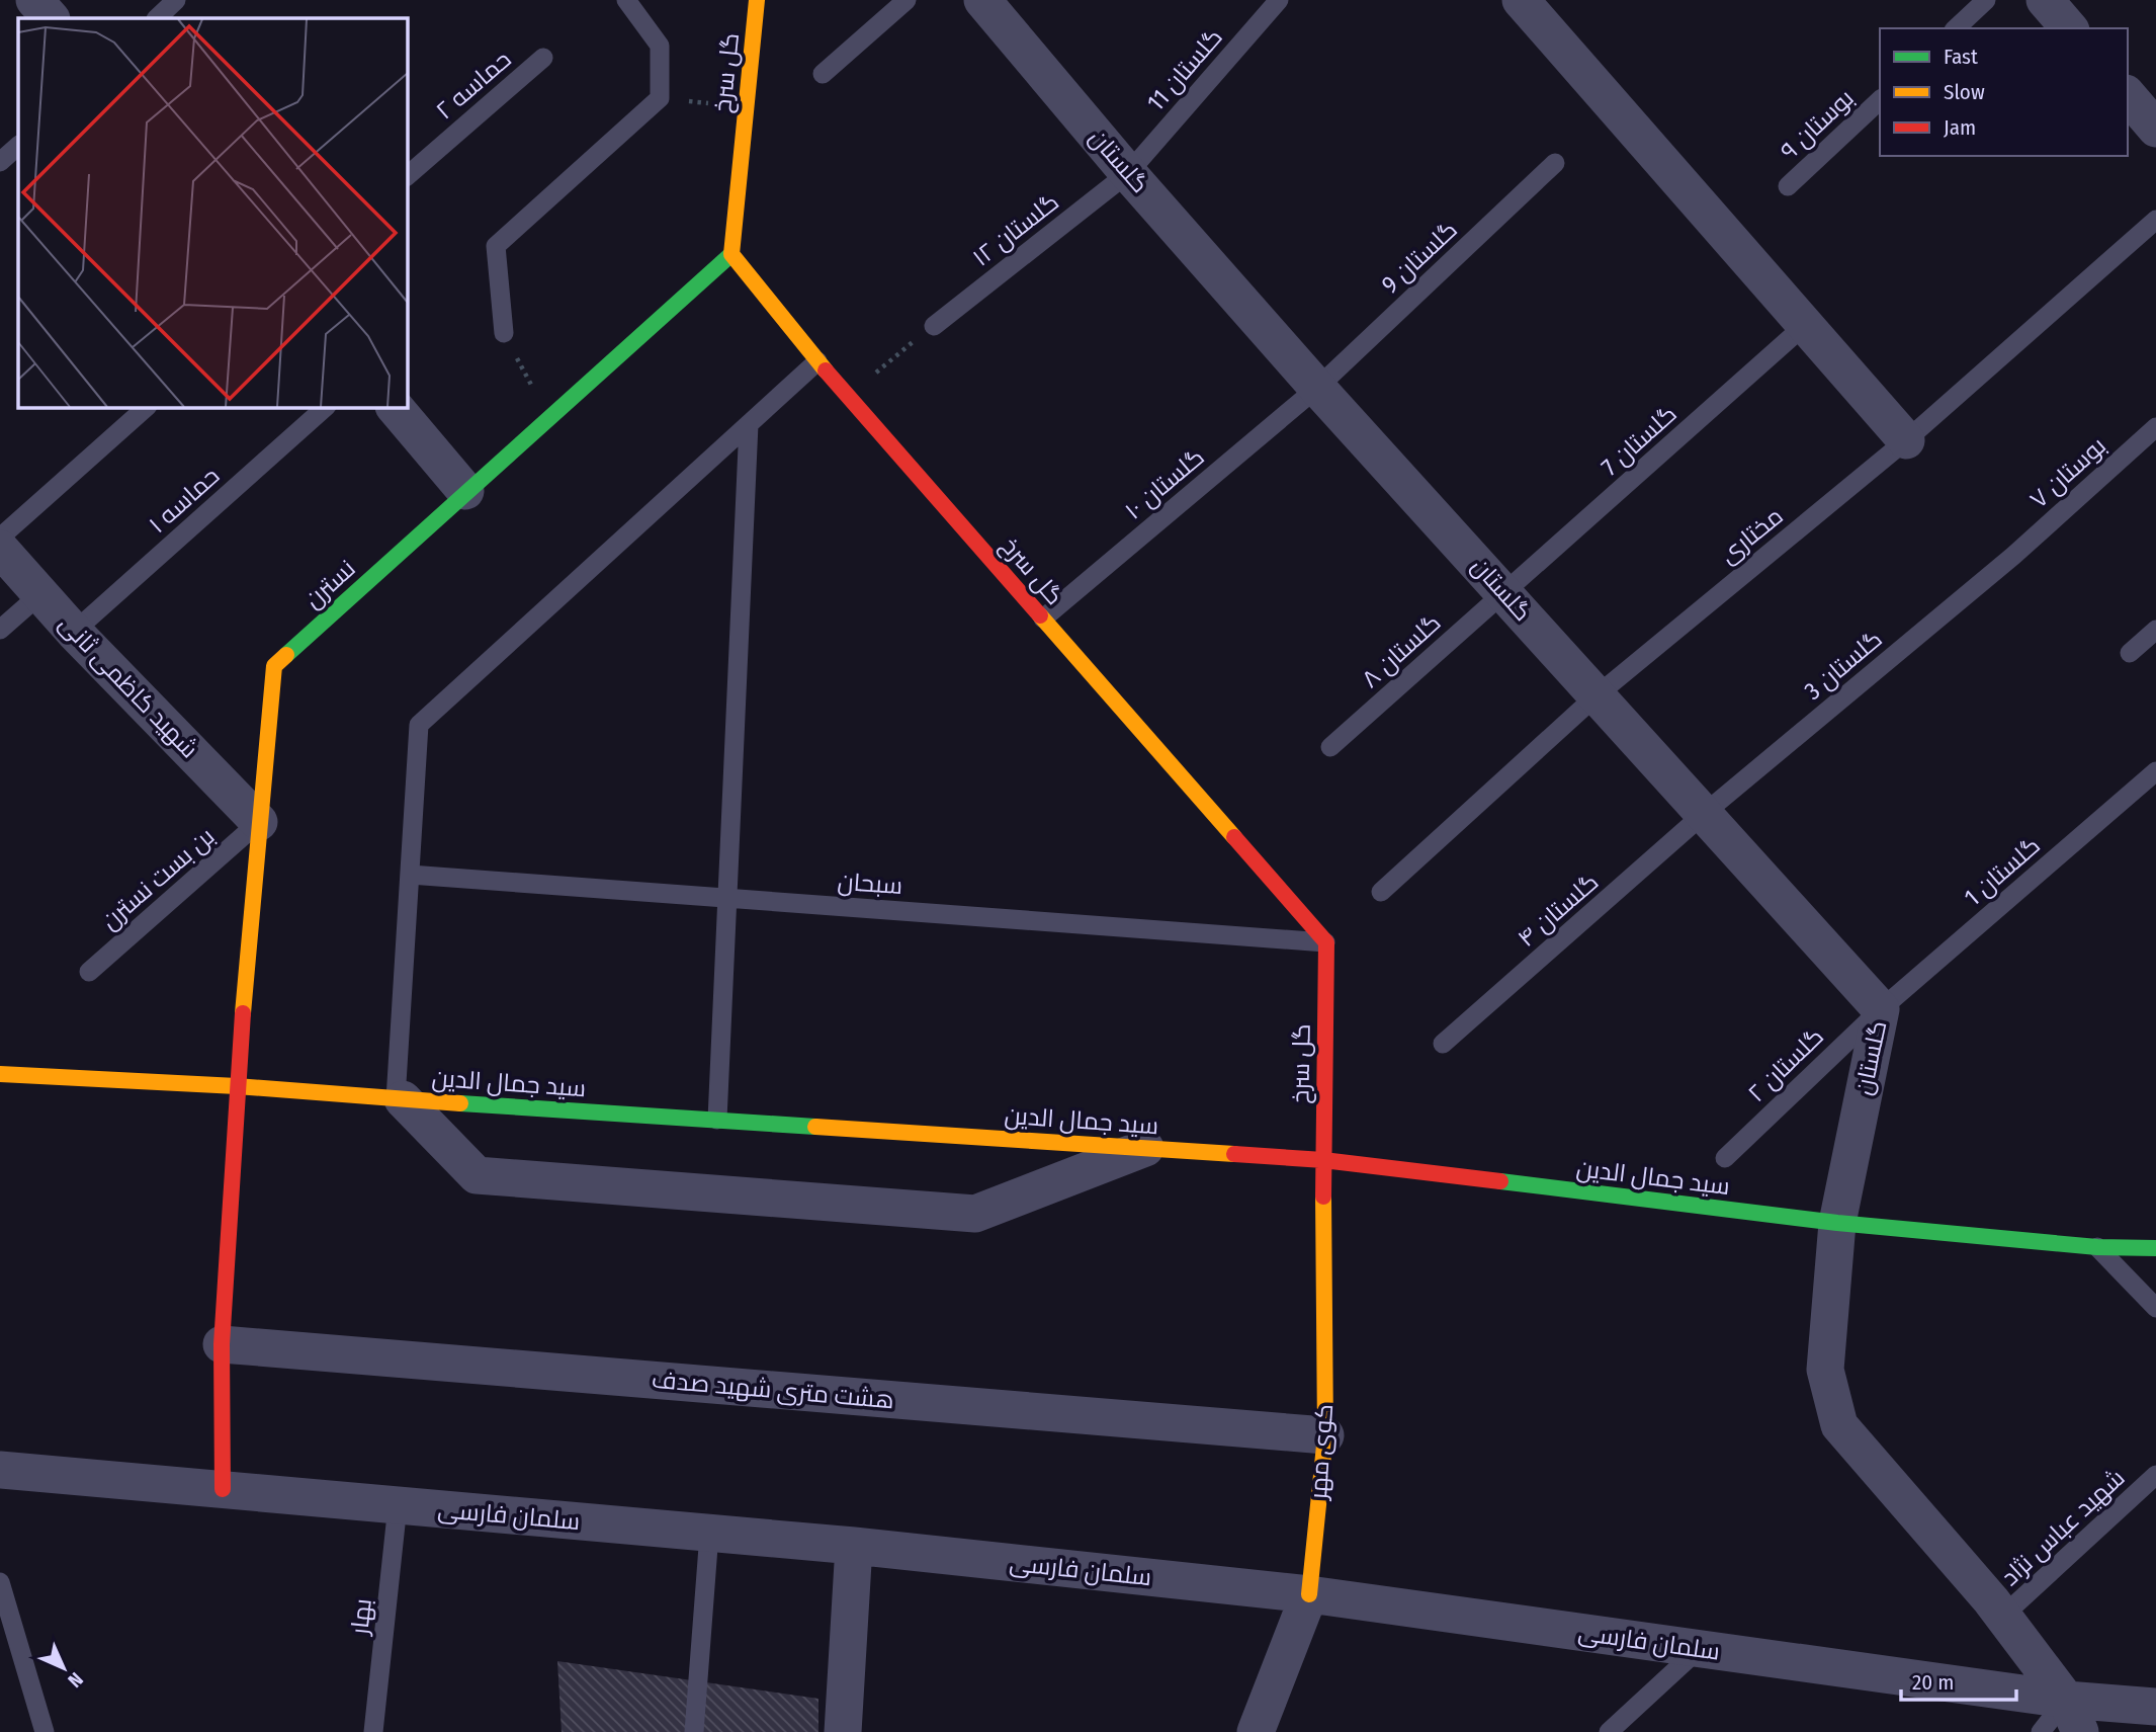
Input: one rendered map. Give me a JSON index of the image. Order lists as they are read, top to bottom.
{
  "streets": {
    "street": [
      "گل سرخ",
      "گلستان",
      "نسترن",
      "شهید کاظمی ثانی",
      "سید جمال الدین",
      "هشت متری شهید صدف",
      "کوی مهر",
      "سلمان فارسی"
    ],
    "lane": [
      "گلستان 11",
      "حماسه ۲",
      "بوستان ۹",
      "گلستان ۱۲",
      "گلستان 9",
      "گلستان 7",
      "بوستان ۷",
      "گلستان ۱۰",
      "حماسه ۱",
      "مختاری",
      "گلستان ۸",
      "گلستان 3",
      "گلستان 1",
      "بن بست نسترن",
      "سبحان",
      "گلستان ۴",
      "گلستان ۲",
      "شهید عباس نژاد",
      "بهار"
    ]
  },
  "crossings": [
    ["گلستان 11", "گلستان"],
    ["گلستان 11", "گلستان ۱۲"],
    ["گل سرخ", "گلستان ۱۰"],
    ["گل سرخ", "نسترن"],
    ["گل سرخ", "سبحان"],
    ["گل سرخ", "سید جمال الدین"],
    ["گل سرخ", "کوی مهر"],
    ["گلستان", "گلستان ۱۲"],
    ["گلستان", "گلستان 9"],
    ["گلستان", "گلستان 7"],
    ["گلستان", "گلستان ۱۰"],
    ["گلستان", "مختاری"],
    ["گلستان", "گلستان ۸"],
    ["گلستان", "گلستان 3"],
    ["گلستان", "گلستان 1"],
    ["گلستان", "گلستان ۴"],
    ["گلستان", "گلستان ۲"],
    ["گلستان", "سید جمال الدین"],
    ["گلستان", "سلمان فارسی"],
    ["گلستان", "شهید عباس نژاد"],
    ["گلستان 9", "گلستان ۱۰"],
    ["گلستان 7", "گلستان ۸"],
    ["بوستان ۷", "گلستان 3"],
    ["حماسه ۱", "شهید کاظمی ثانی"],
    ["نسترن", "شهید کاظمی ثانی"],
    ["نسترن", "بن بست نسترن"],
    ["نسترن", "سید جمال الدین"],
    ["نسترن", "هشت متری شهید صدف"],
    ["نسترن", "سلمان فارسی"],
    ["گلستان 3", "گلستان ۴"],
    ["شهید کاظمی ثانی", "بن بست نسترن"],
    ["گلستان 1", "گلستان ۲"],
    ["سید جمال الدین", "کوی مهر"],
    ["هشت متری شهید صدف", "کوی مهر"],
    ["کوی مهر", "سلمان فارسی"],
    ["سلمان فارسی", "بهار"]
  ],
  "legend": ["Fast", "Slow", "Jam"],
  "scale_bar": "20 m",
  "north": "bottom right"
}
